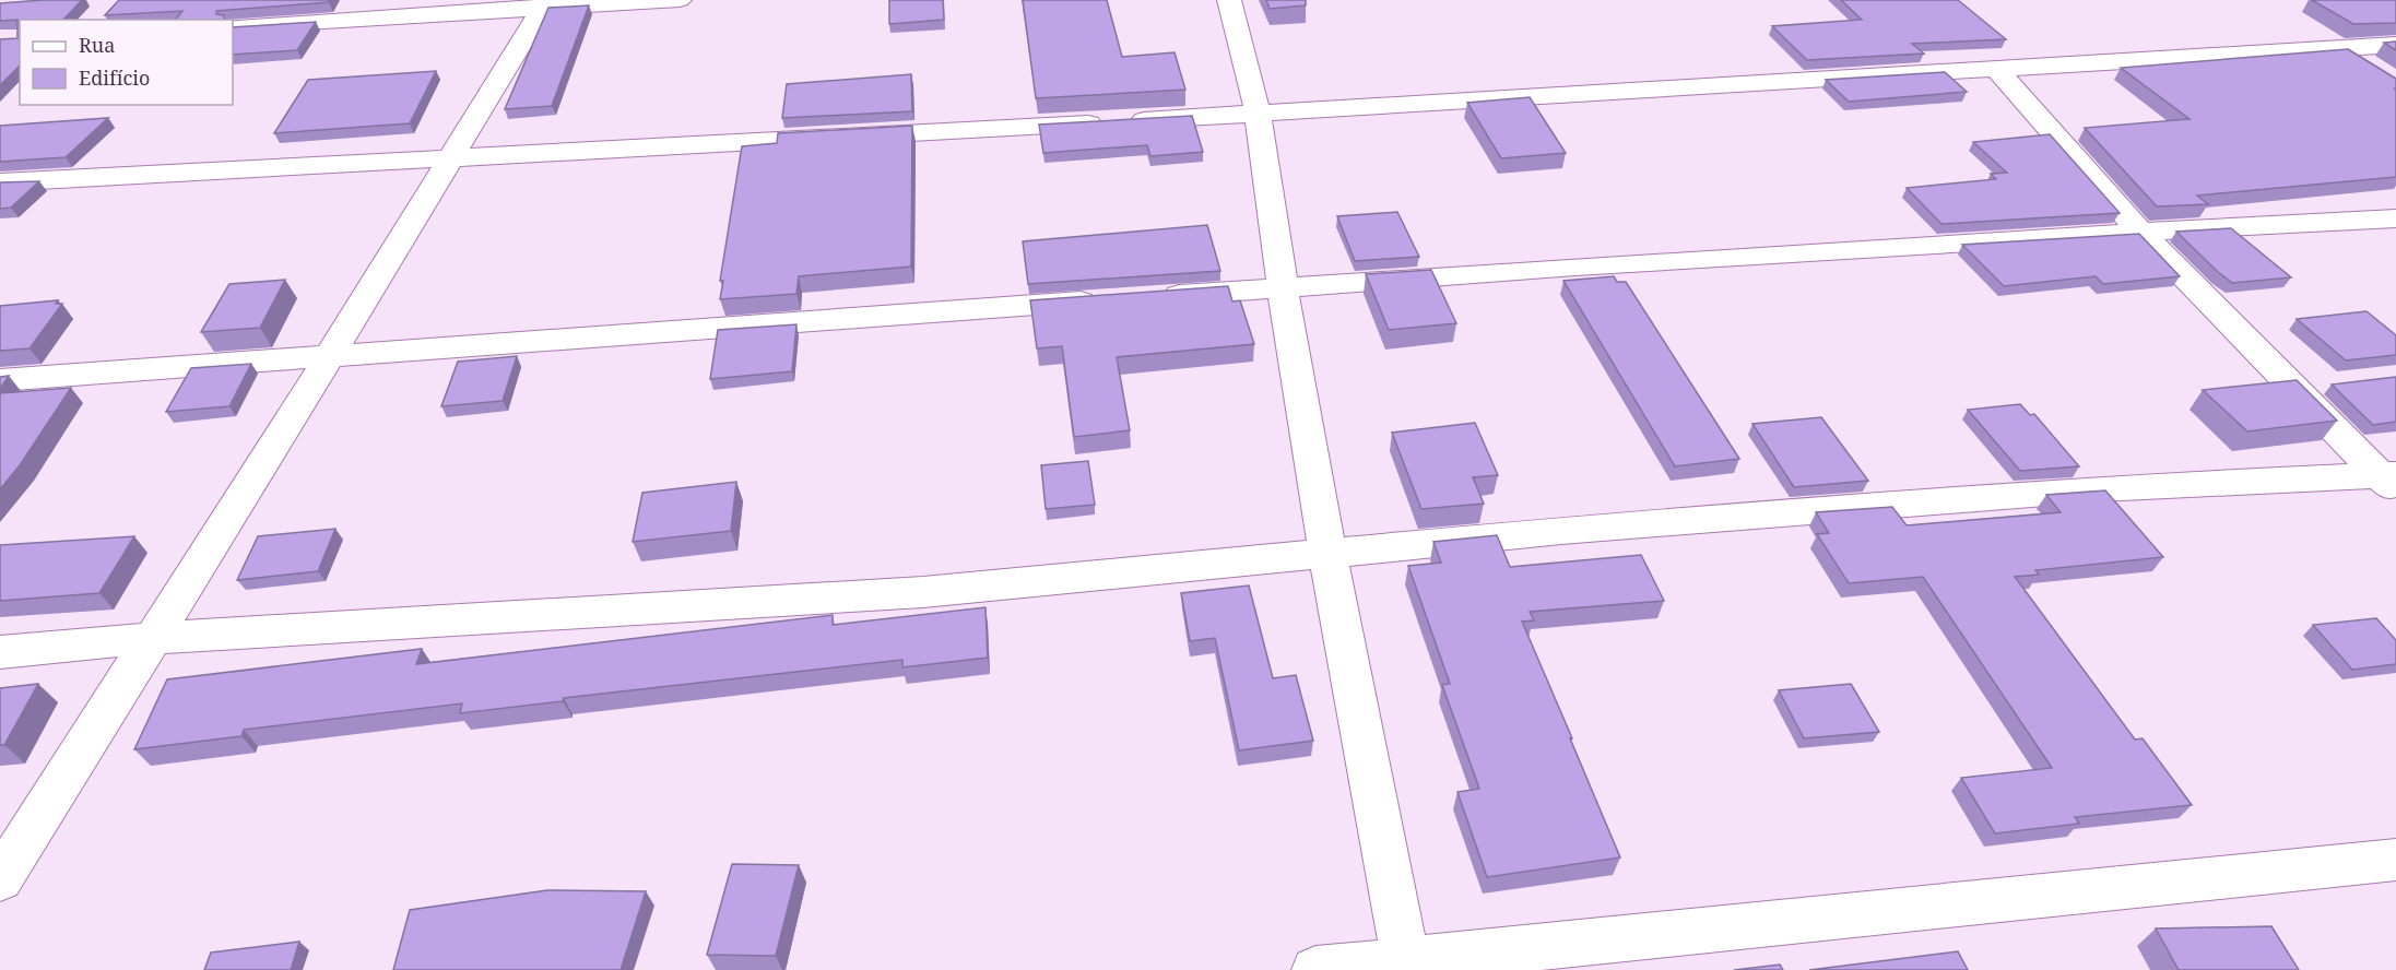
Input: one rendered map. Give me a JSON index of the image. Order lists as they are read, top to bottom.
{
  "legend": ["Rua", "Edifício"]
}
